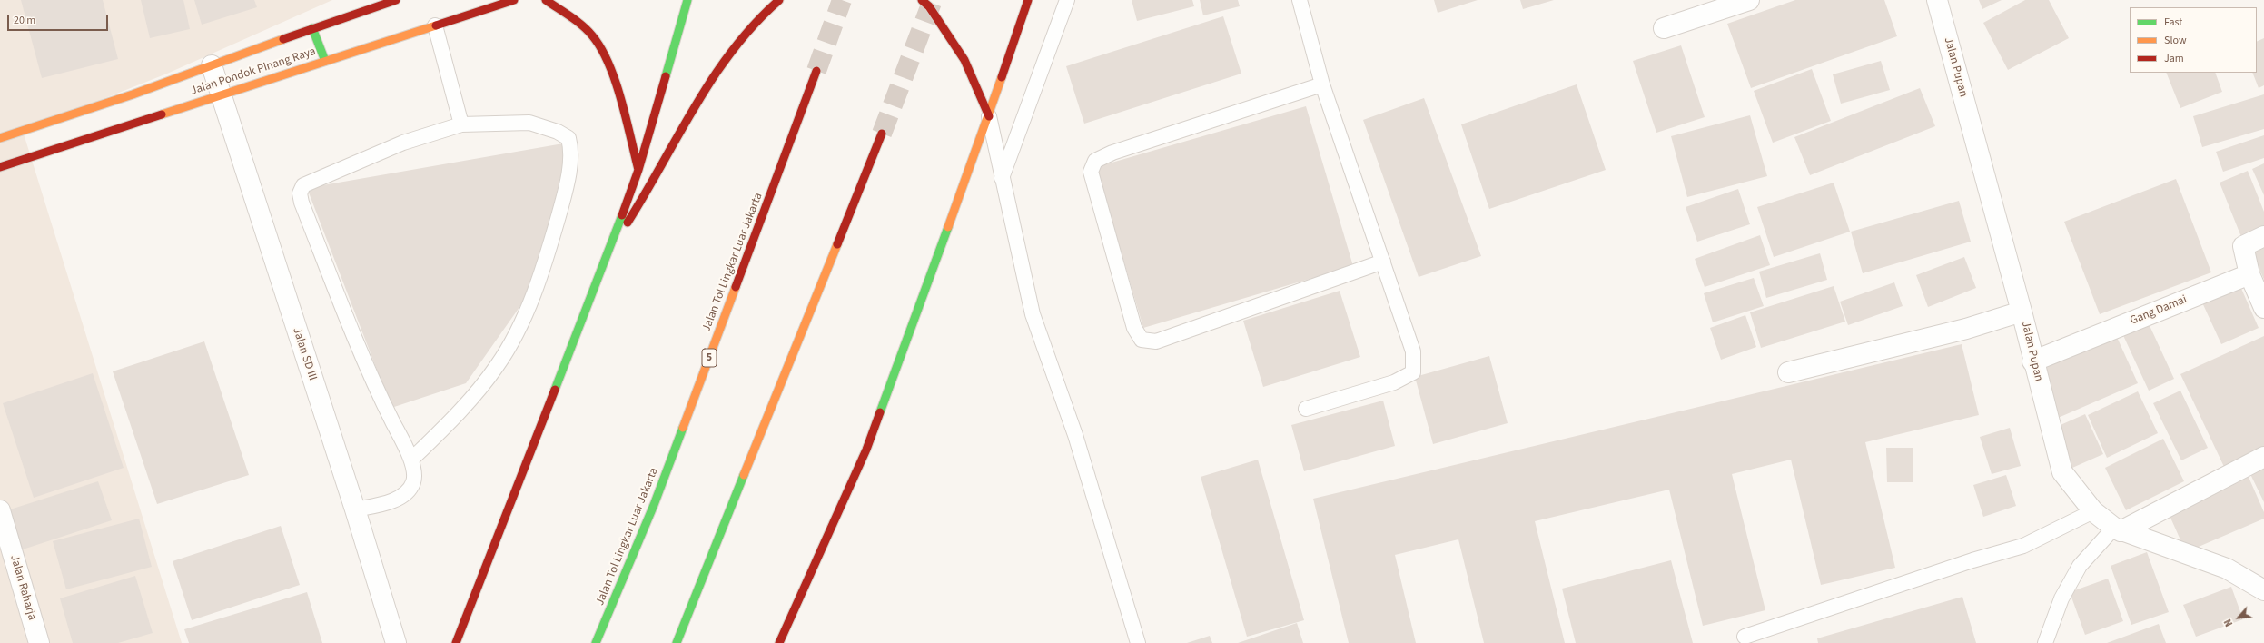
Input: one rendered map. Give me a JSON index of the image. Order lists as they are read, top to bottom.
{
  "streets": {
    "main road": ["Jalan Pondok Pinang Raya", "Jalan Tol Lingkar Luar Jakarta", "5"],
    "street": [
      "Jalan Pupan",
      "Gang Damai",
      "Jalan SD III",
      "Jalan Raharja"
    ]
  },
  "crossings": [
    ["Jalan Pupan", "Gang Damai"],
    ["Jalan Pondok Pinang Raya", "Jalan SD III"]
  ],
  "legend": ["Fast", "Slow", "Jam"],
  "scale_bar": "20 m",
  "north": "bottom left"
}
